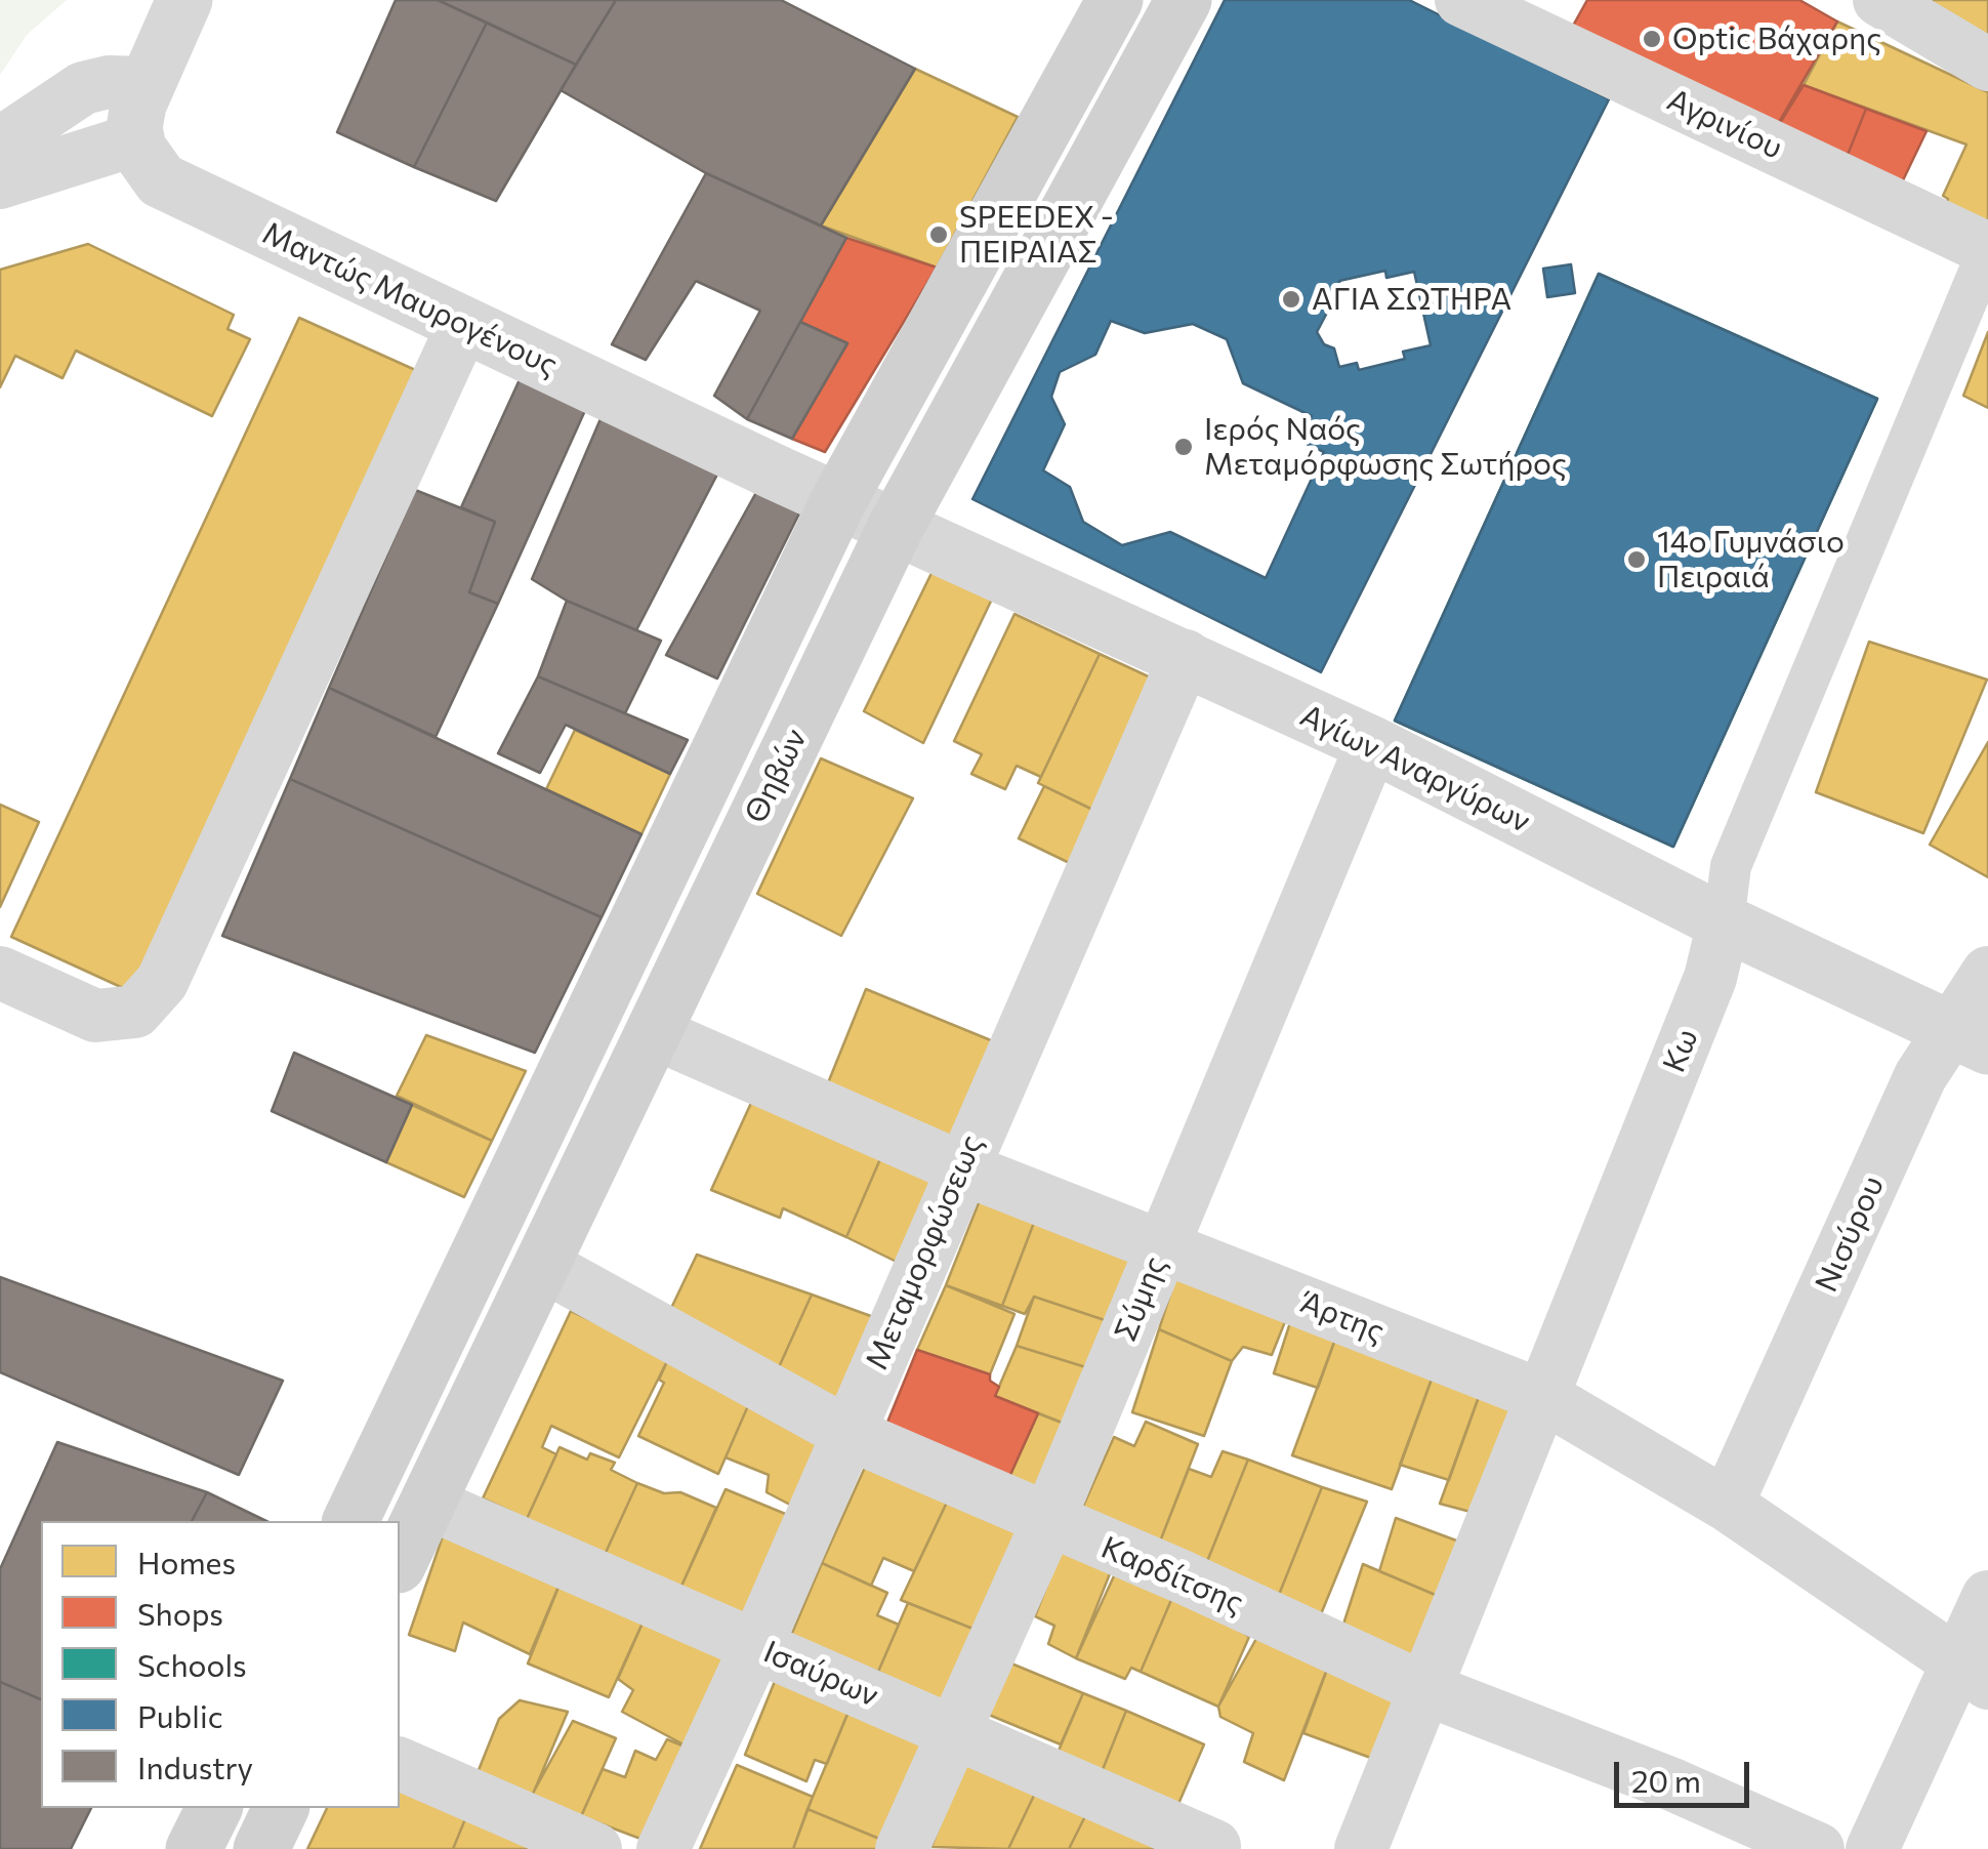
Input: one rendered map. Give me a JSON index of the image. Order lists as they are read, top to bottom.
{
  "streets": {
    "main road": ["Θηβών"],
    "street": [
      "Αγρινίου",
      "Μαντώς Μαυρογένους",
      "Αγίων Αναργύρων",
      "Κω",
      "Νισύρου",
      "Μεταμορφώσεως",
      "Σύμης",
      "Άρτης",
      "Καρδίτσης",
      "Ισαύρων"
    ]
  },
  "crossings": [
    ["Αγρινίου", "Κω"],
    ["Μαντώς Μαυρογένους", "Αγίων Αναργύρων"],
    ["Μαντώς Μαυρογένους", "Θηβών"],
    ["Αγίων Αναργύρων", "Θηβών"],
    ["Αγίων Αναργύρων", "Κω"],
    ["Αγίων Αναργύρων", "Νισύρου"],
    ["Αγίων Αναργύρων", "Μεταμορφώσεως"],
    ["Αγίων Αναργύρων", "Σύμης"],
    ["Θηβών", "Άρτης"],
    ["Θηβών", "Καρδίτσης"],
    ["Θηβών", "Ισαύρων"],
    ["Κω", "Άρτης"],
    ["Κω", "Καρδίτσης"],
    ["Νισύρου", "Άρτης"],
    ["Μεταμορφώσεως", "Άρτης"],
    ["Μεταμορφώσεως", "Καρδίτσης"],
    ["Μεταμορφώσεως", "Ισαύρων"],
    ["Σύμης", "Άρτης"],
    ["Σύμης", "Καρδίτσης"],
    ["Σύμης", "Ισαύρων"]
  ],
  "places": [
    "Optic Βάχαρης",
    "SPEEDEX - ΠΕΙΡΑΙΑΣ",
    "ΑΓΙΑ ΣΩΤΗΡΑ",
    "Ιερός Ναός Μεταμόρφωσης Σωτήρος",
    "14ο Γυμνάσιο Πειραιά"
  ],
  "legend": [
    "Homes",
    "Shops",
    "Schools",
    "Public",
    "Industry"
  ],
  "scale_bar": "20 m"
}
